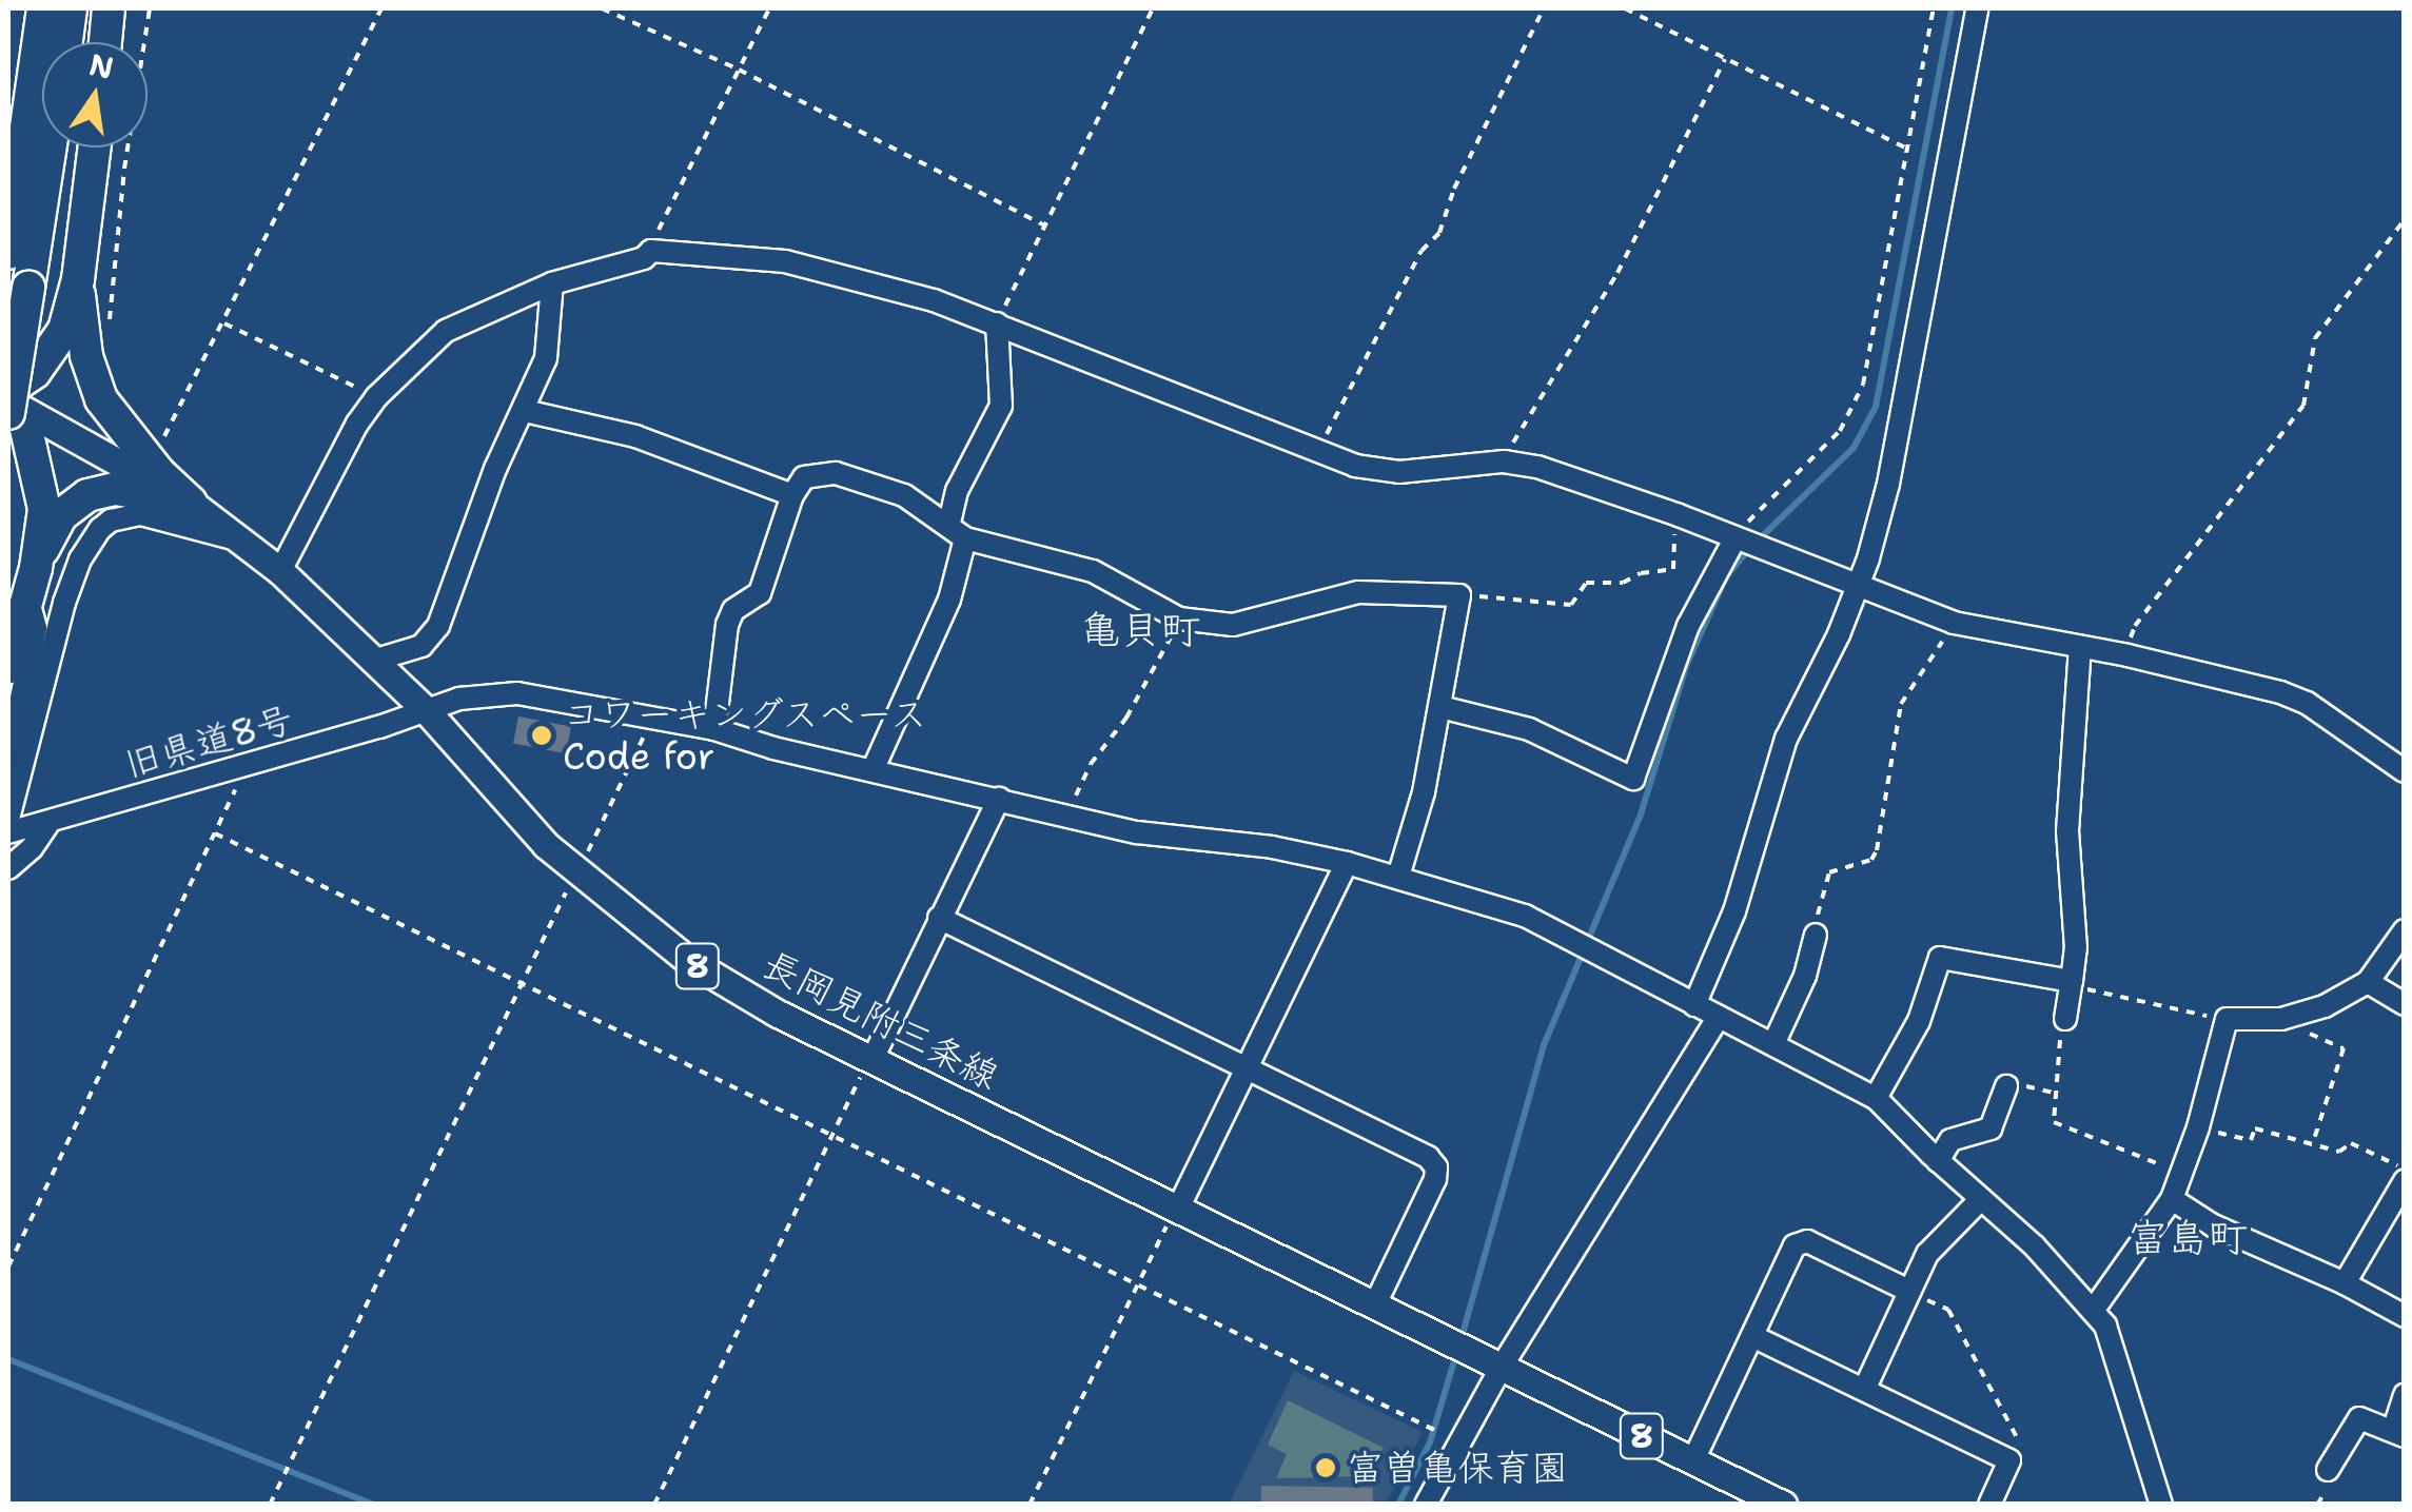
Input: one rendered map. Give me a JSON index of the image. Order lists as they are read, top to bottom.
{
  "streets": {
    "main road": ["8", "長岡見附三条線"],
    "street": ["旧県道8号"]
  },
  "crossings": [
    ["旧県道8号", "長岡見附三条線"]
  ],
  "districts": ["亀貝町", "富島町"],
  "places": ["コワーキングスペース Code for", "富曽亀保育園"],
  "north": "top"
}
